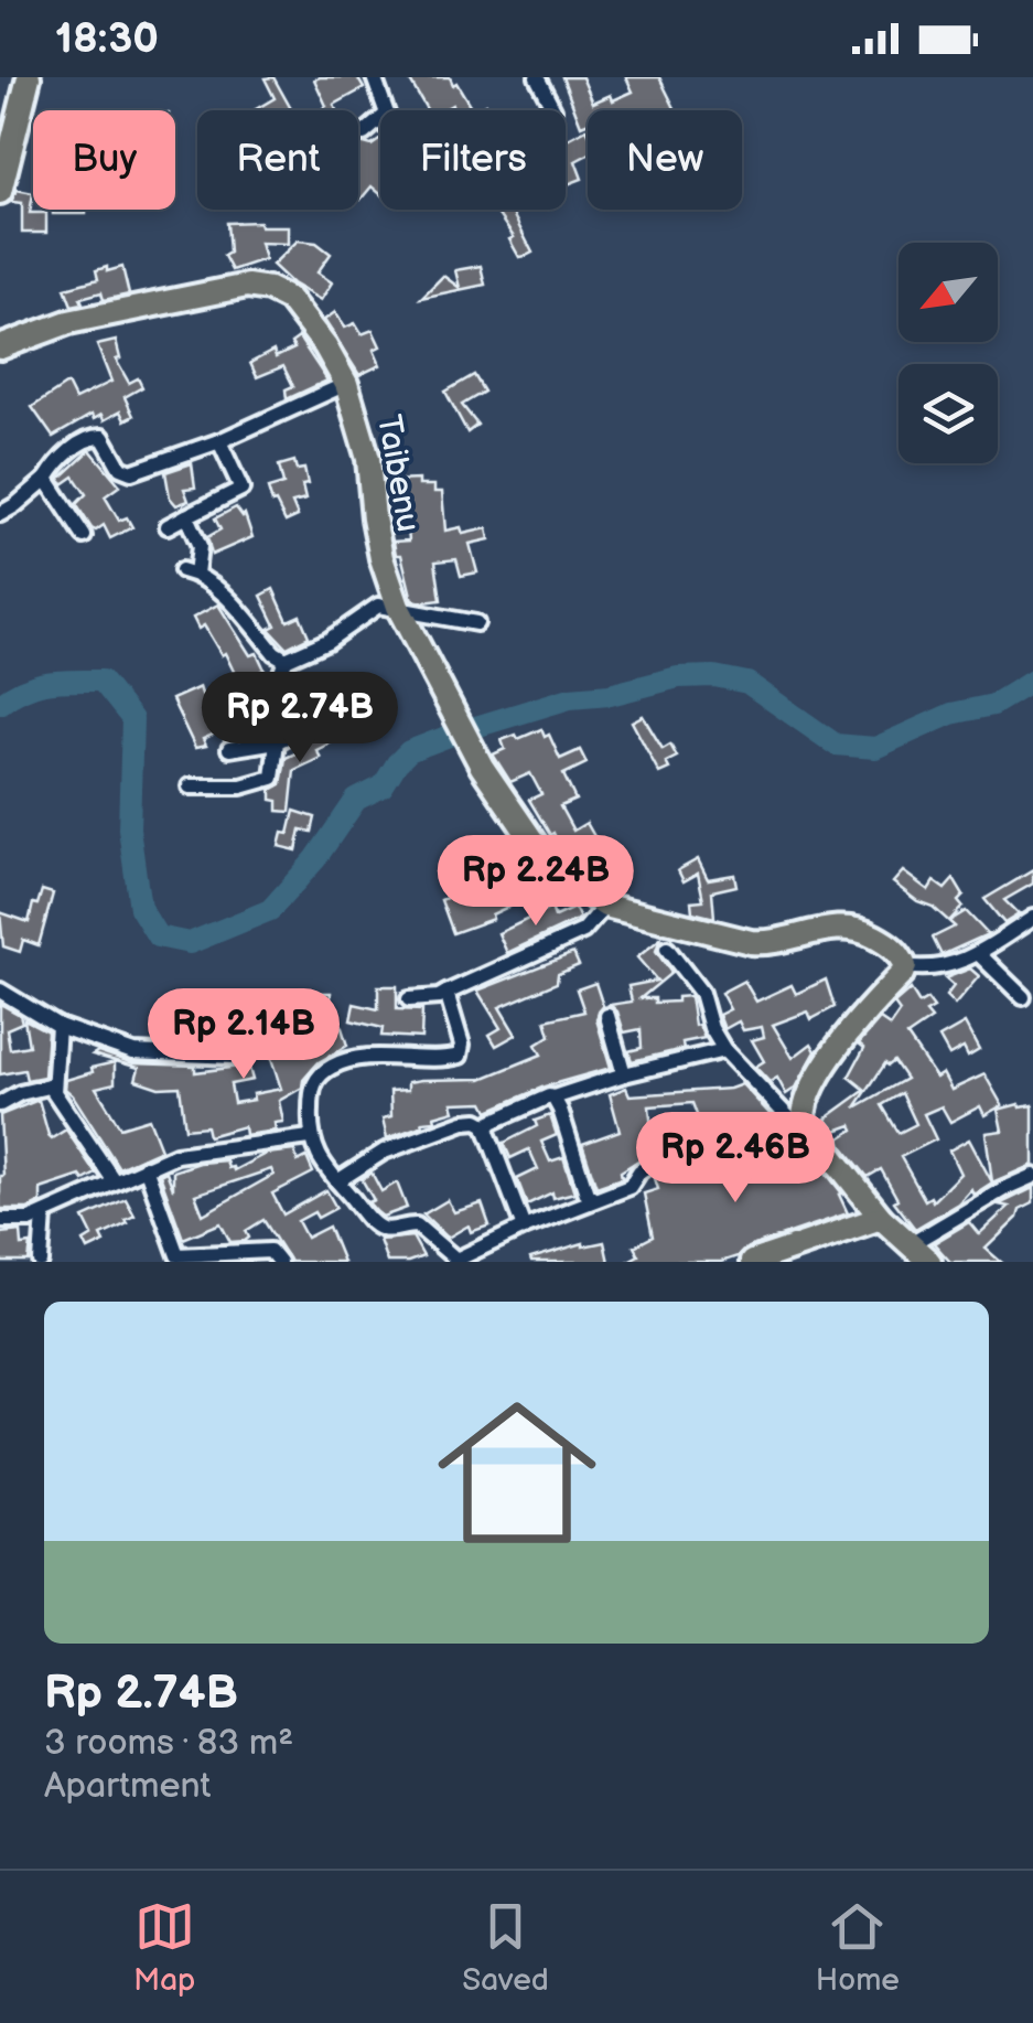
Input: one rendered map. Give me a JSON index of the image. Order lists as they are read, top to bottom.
{
  "streets": {
    "main road": ["Taibenu"]
  },
  "north": "bottom left",
  "page": {
    "status": "18:30",
    "chip": [
      "Buy",
      "Rent",
      "Filters",
      "New"
    ],
    "price": [
      "Rp 2.74B",
      "Rp 2.24B",
      "Rp 2.14B",
      "Rp 2.46B"
    ],
    "list": [
      {
        "name": "Rp 2.74B",
        "note": "3 rooms · 83 m² · Apartment"
      }
    ],
    "tabs": ["Map", "Saved", "Home"]
  }
}
